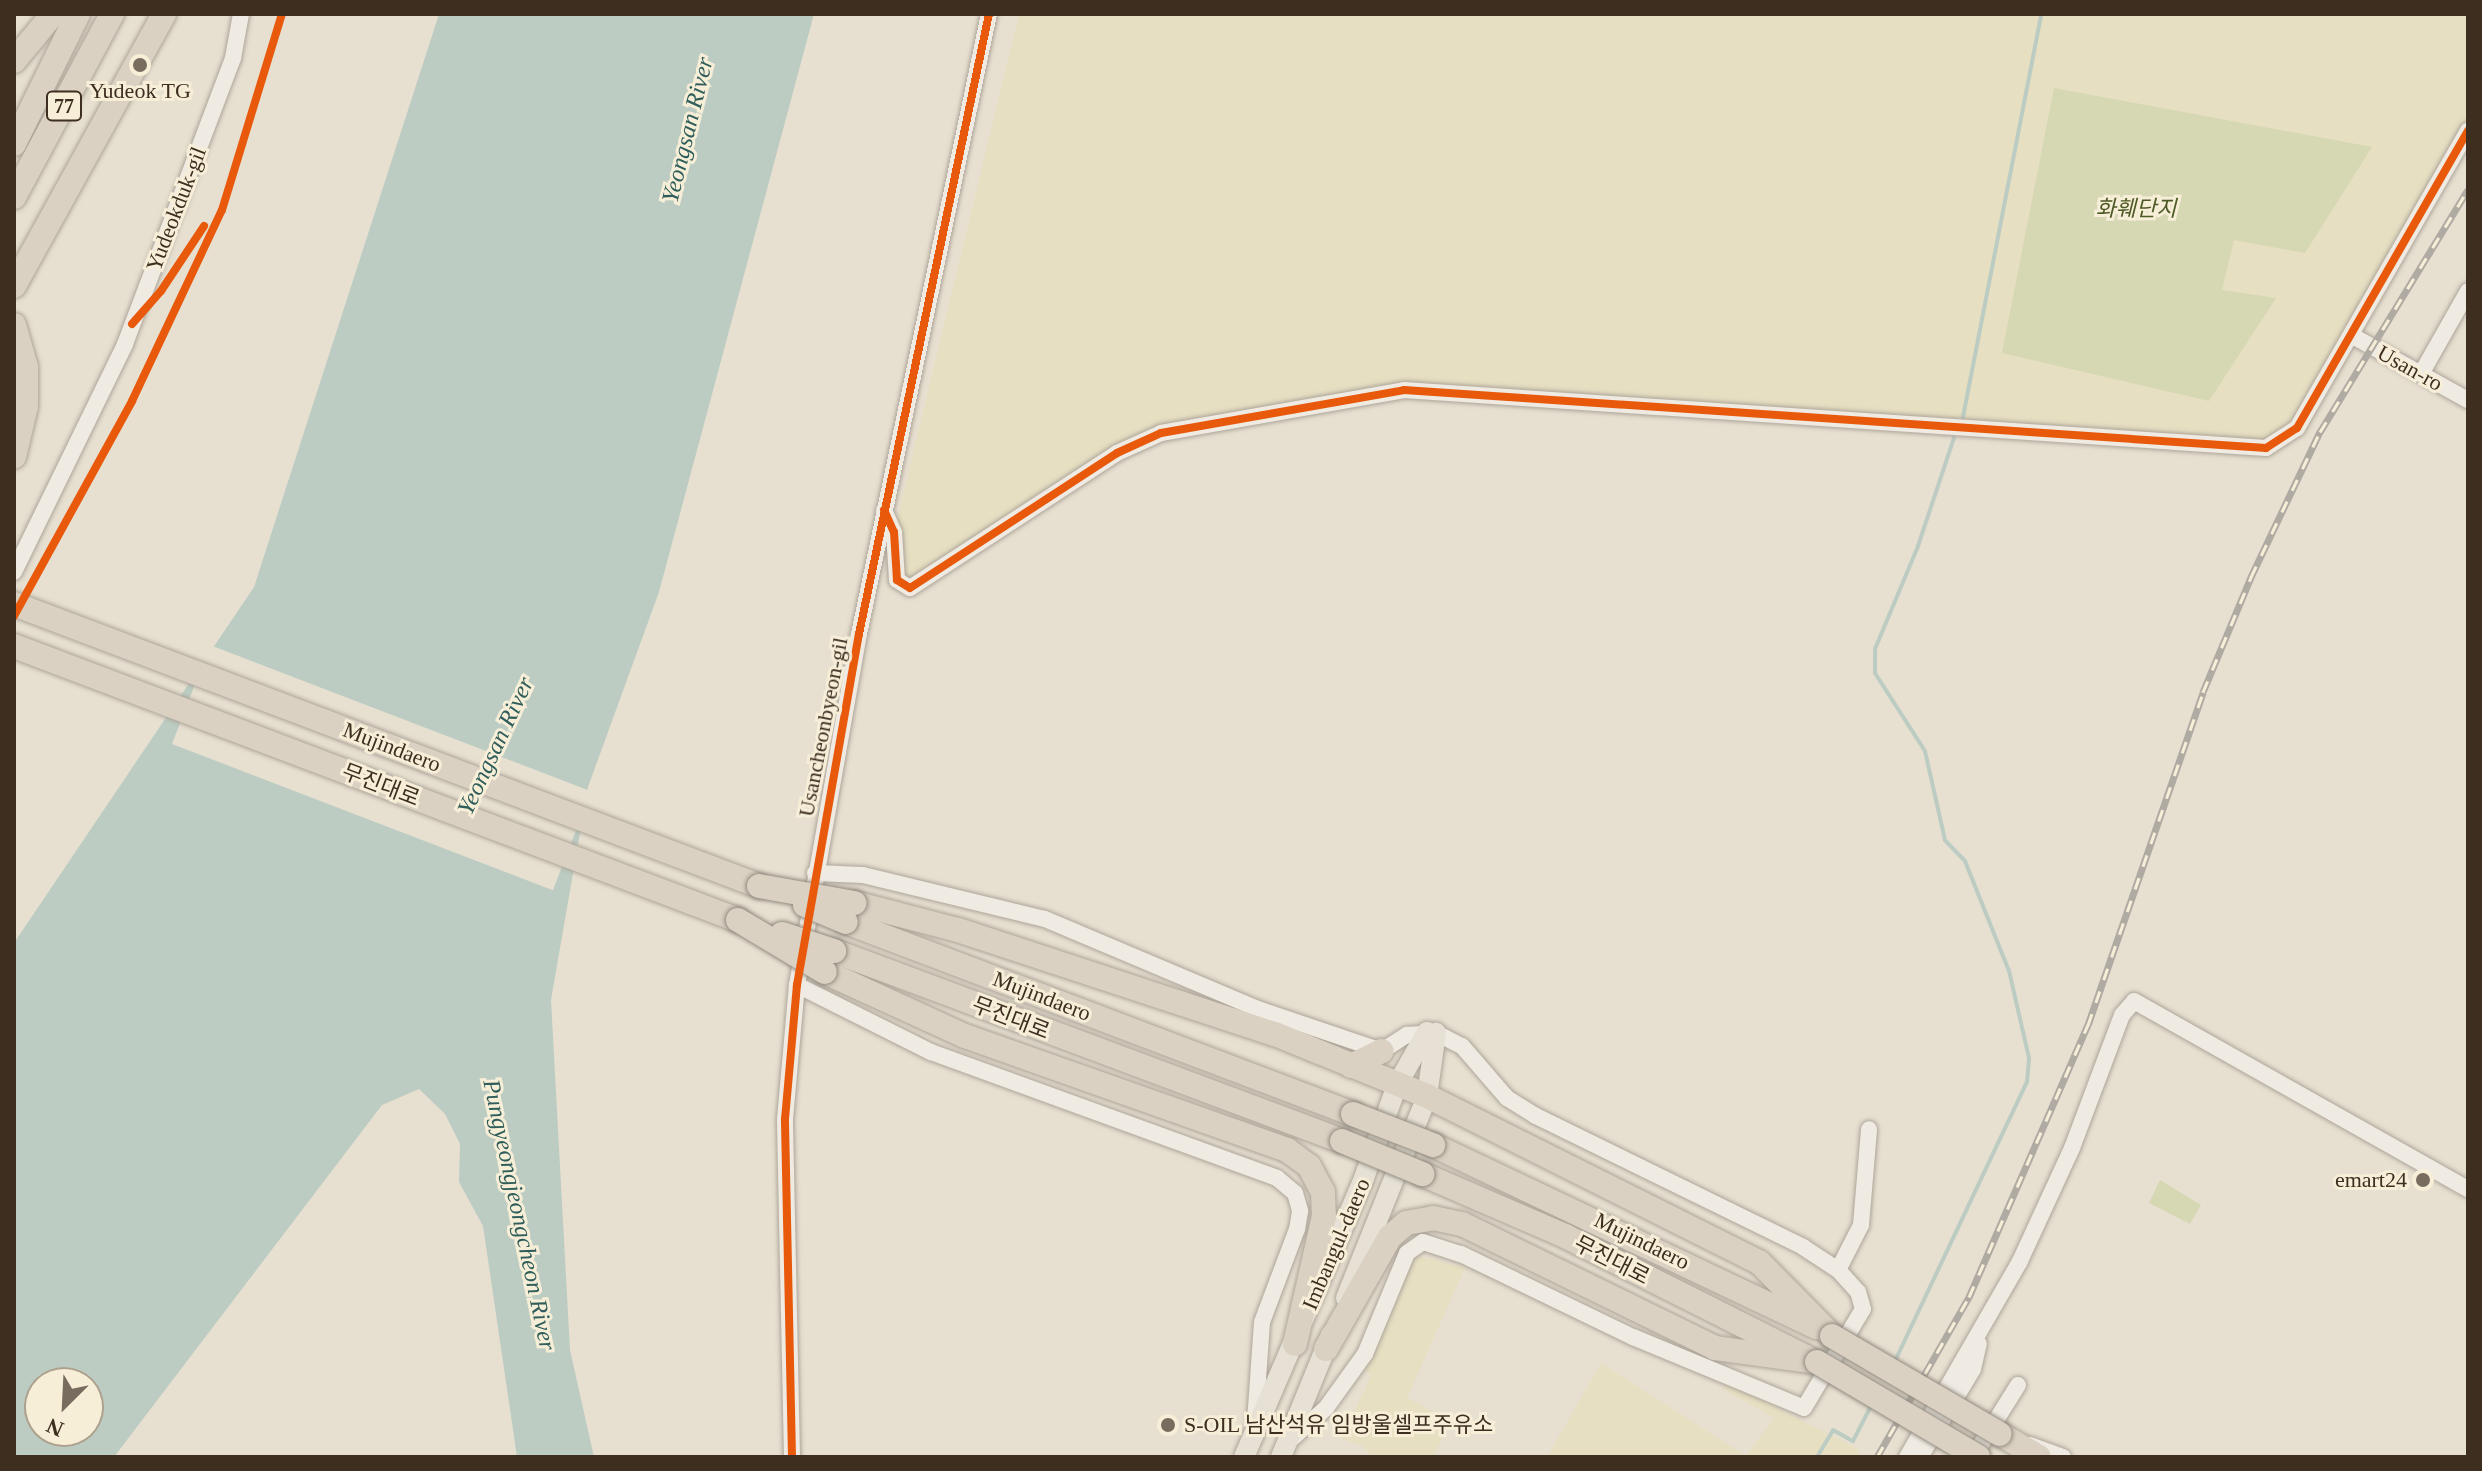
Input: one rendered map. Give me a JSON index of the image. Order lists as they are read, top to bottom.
{
  "streets": {
    "highway": ["77", "Mujindaero", "무진대로"],
    "main road": ["Imbangul-daero"],
    "street": ["Yudeokduk-gil", "Usan-ro", "Usancheonbyeon-gil"]
  },
  "water": ["Yeongsan River", "Pungyeongjeongcheon River"],
  "parks": ["화훼단지"],
  "places": ["Yudeok TG", "emart24", "S-OIL 남산석유 임방울셀프주유소"],
  "north": "bottom left"
}
